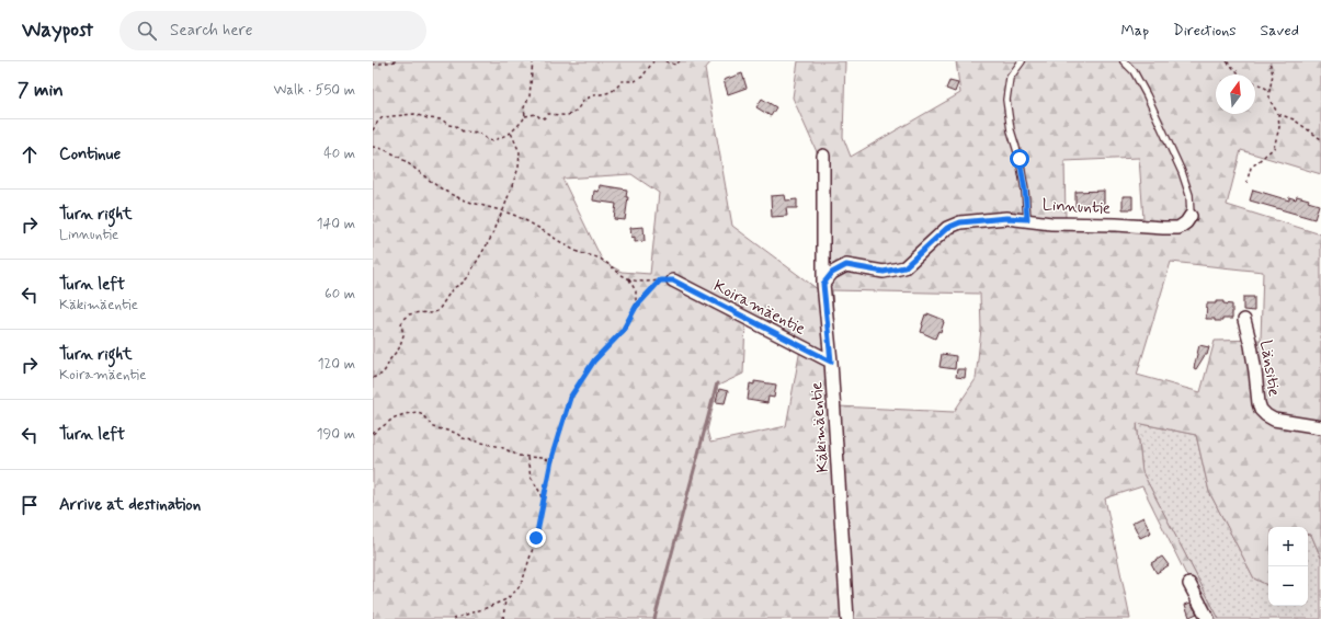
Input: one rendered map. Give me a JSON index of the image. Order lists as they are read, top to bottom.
{
  "streets": {
    "street": [
      "Linnuntie",
      "Koiramäentie",
      "Länsitie",
      "Käkimäentie"
    ]
  },
  "crossings": [
    ["Linnuntie", "Käkimäentie"],
    ["Koiramäentie", "Käkimäentie"]
  ],
  "north": "top",
  "page": {
    "header": "Waypost",
    "search": "Search here",
    "nav": ["Map", "Directions", "Saved"],
    "heading": ["7 min", "Walk · 550 m"],
    "list": [
      ["Continue", "40 m"],
      ["Turn right", "Linnuntie", "140 m"],
      ["Turn left", "Käkimäentie", "60 m"],
      ["Turn right", "Koiramäentie", "120 m"],
      ["Turn left", "190 m"],
      "Arrive at destination"
    ],
    "map_buttons": ["+", "−"]
  }
}
